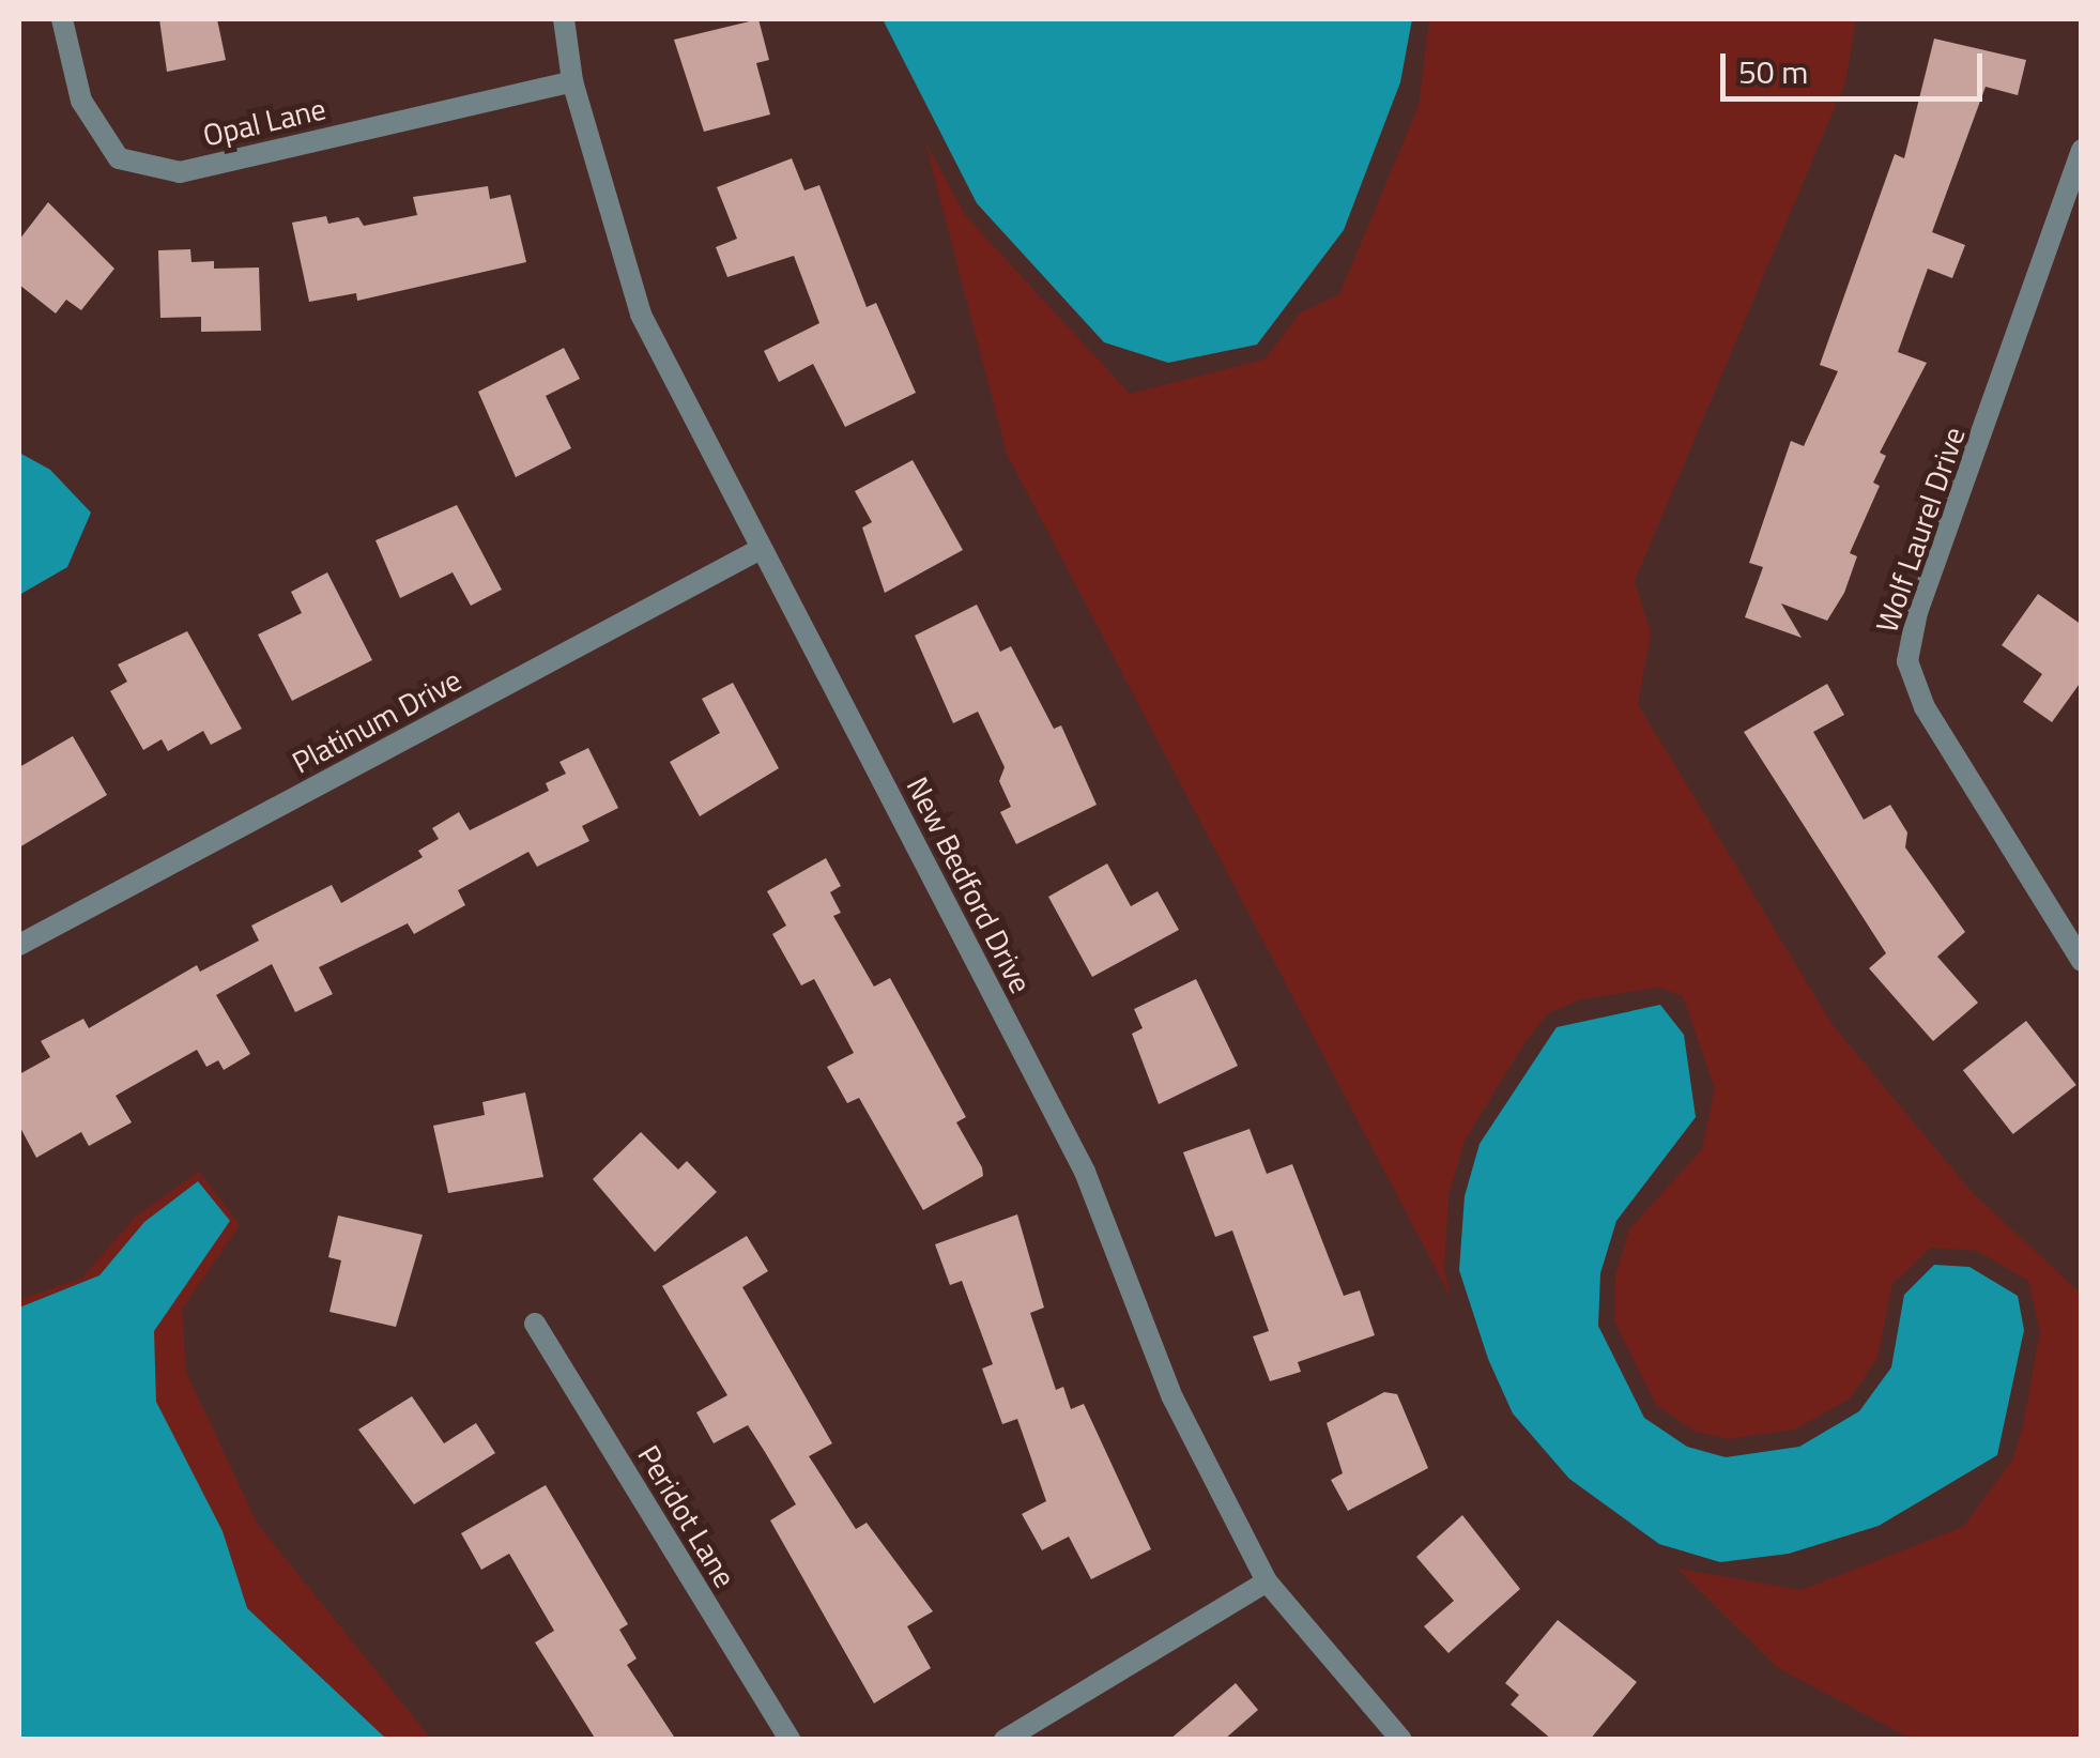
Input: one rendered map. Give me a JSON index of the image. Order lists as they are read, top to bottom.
{
  "streets": {
    "street": [
      "Opal Lane",
      "Wolf Laurel Drive",
      "Platinum Drive",
      "New Bedford Drive",
      "Peridot Lane"
    ]
  },
  "crossings": [
    ["Opal Lane", "New Bedford Drive"],
    ["Platinum Drive", "New Bedford Drive"]
  ],
  "scale_bar": "50 m"
}
